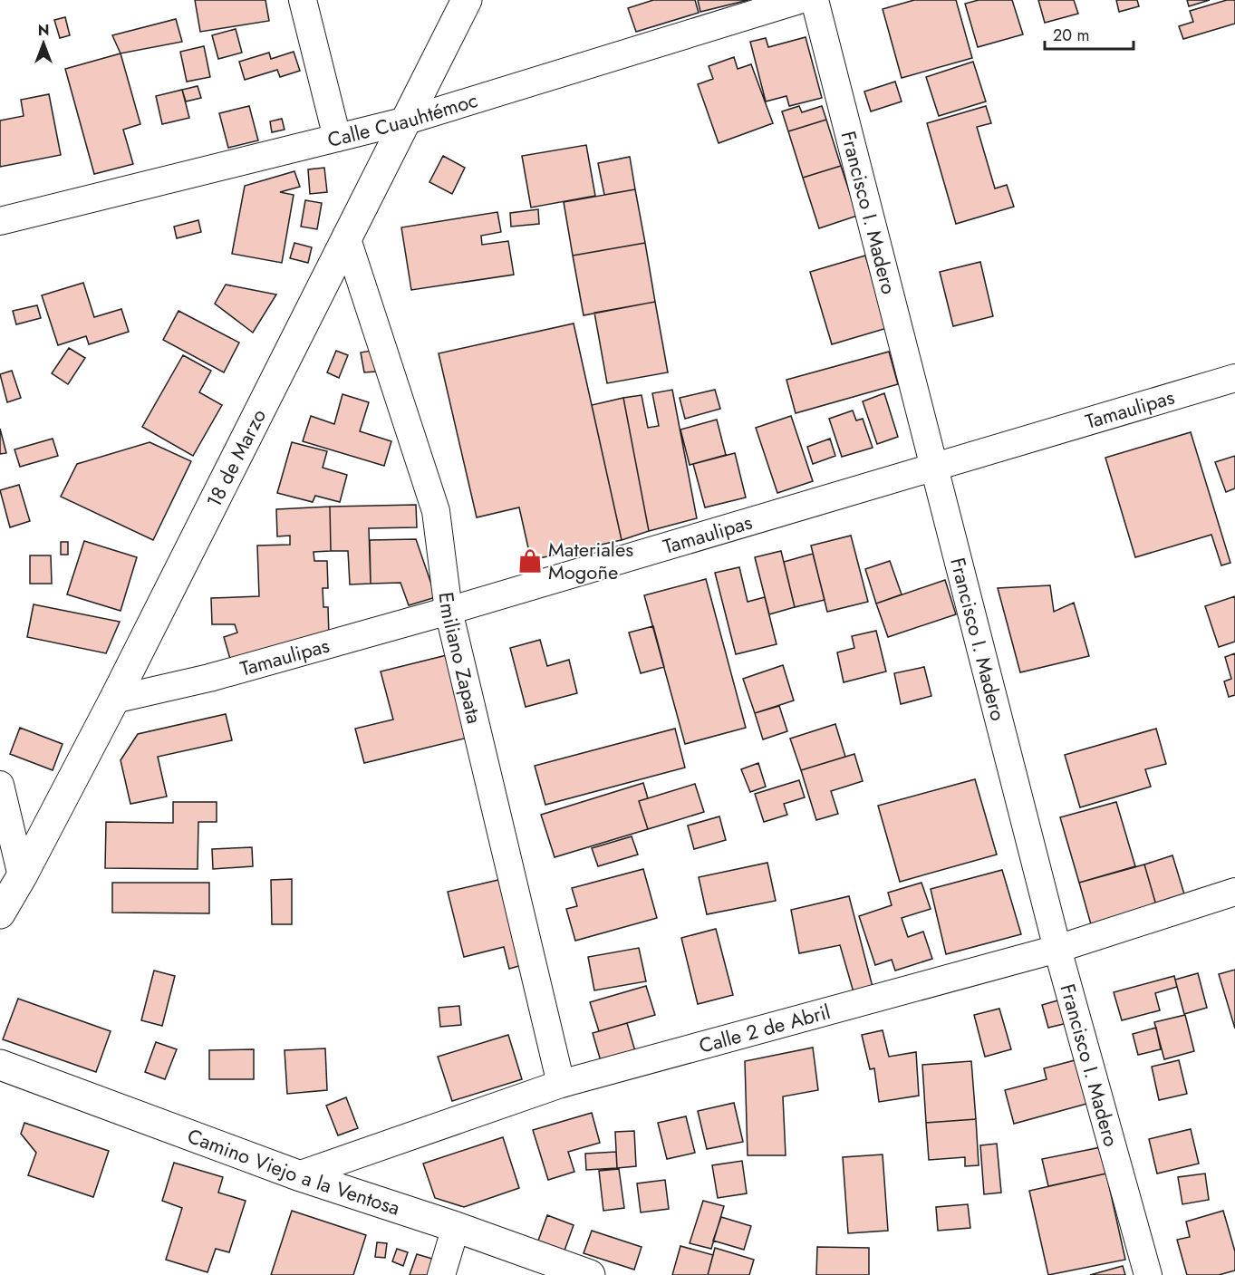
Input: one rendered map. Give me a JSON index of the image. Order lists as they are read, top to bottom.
{
  "streets": {
    "main road": ["18 de Marzo", "Camino Viejo a la Ventosa"],
    "street": [
      "Calle Cuauhtémoc",
      "Francisco I. Madero",
      "Tamaulipas",
      "Emiliano Zapata",
      "Calle 2 de Abril"
    ]
  },
  "crossings": [
    ["Calle Cuauhtémoc", "18 de Marzo"],
    ["Francisco I. Madero", "Tamaulipas"],
    ["Francisco I. Madero", "Calle 2 de Abril"],
    ["Tamaulipas", "18 de Marzo"],
    ["Tamaulipas", "Emiliano Zapata"],
    ["18 de Marzo", "Emiliano Zapata"],
    ["Emiliano Zapata", "Calle 2 de Abril"],
    ["Calle 2 de Abril", "Camino Viejo a la Ventosa"]
  ],
  "places": {
    "shop": ["Materiales Mogoñe"]
  },
  "scale_bar": "20 m",
  "north": "top"
}
